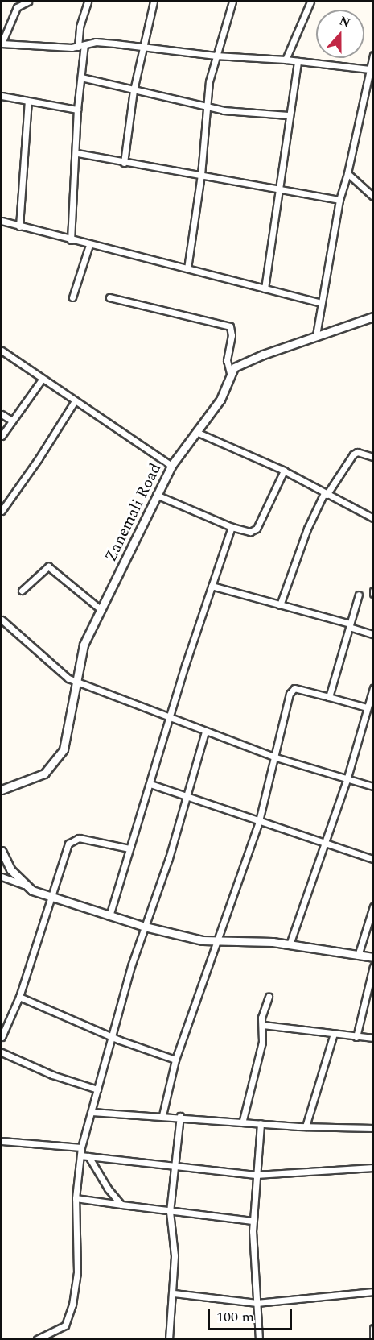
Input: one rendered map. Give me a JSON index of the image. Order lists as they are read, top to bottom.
{
  "streets": {
    "street": ["Zanemali Road"]
  },
  "scale_bar": "100 m",
  "north": "top"
}
